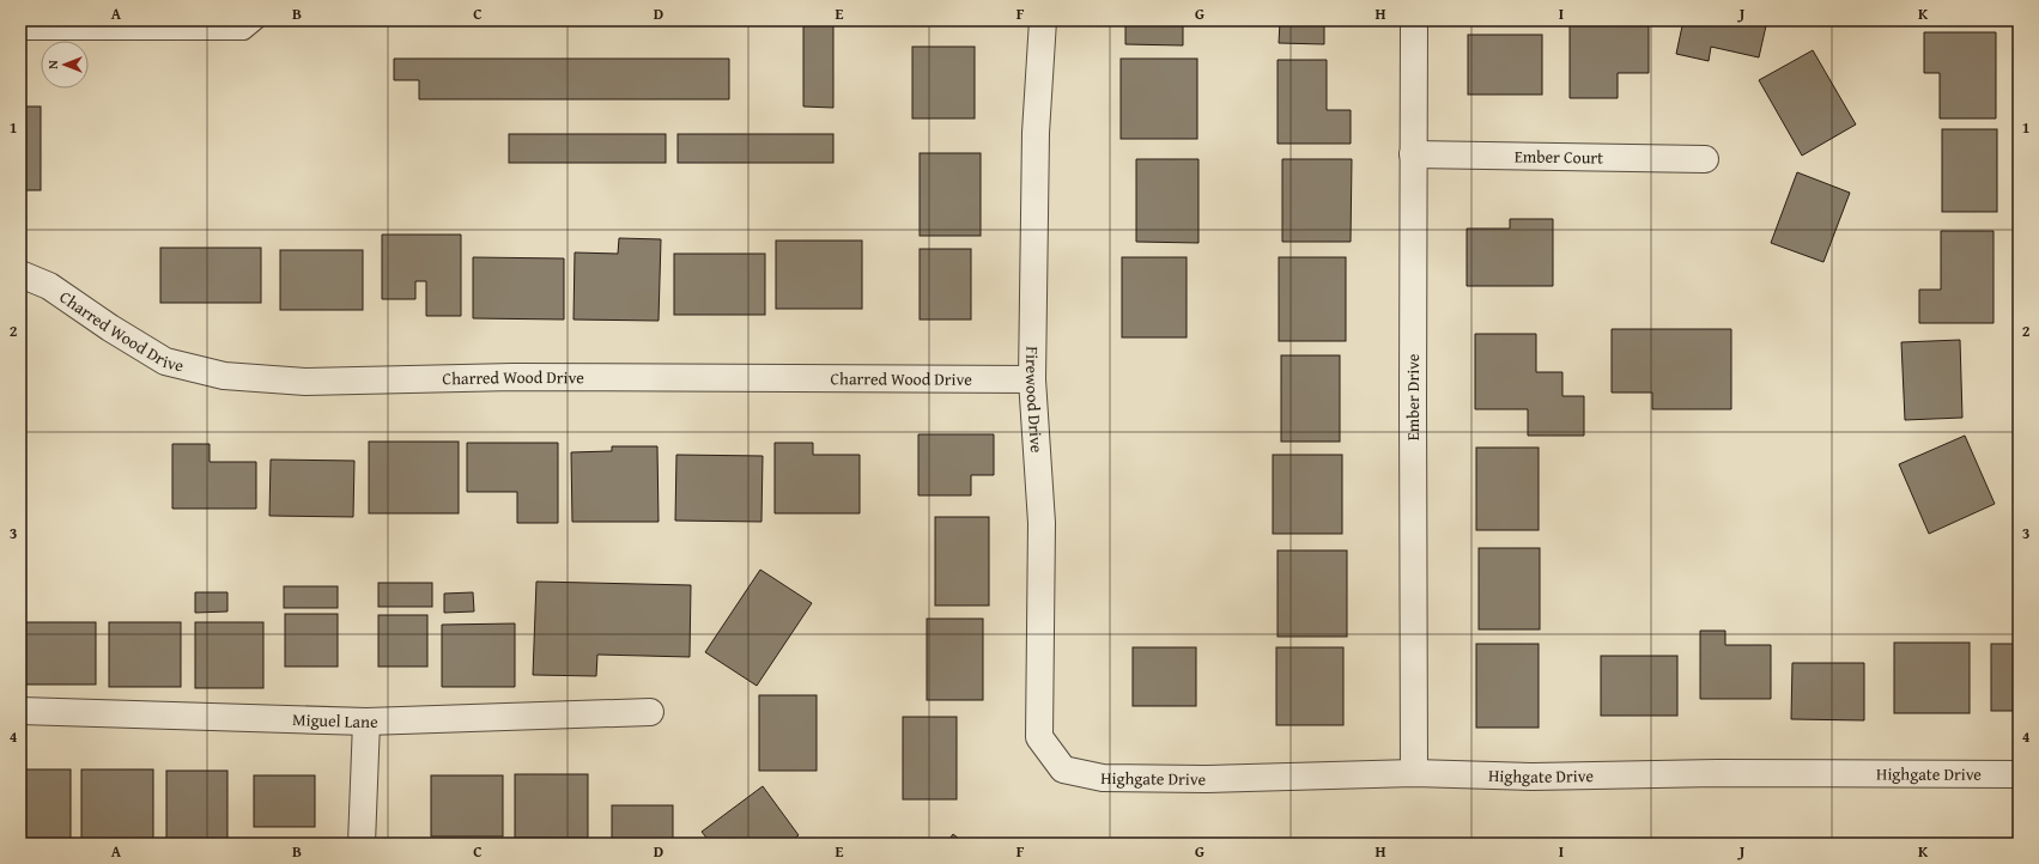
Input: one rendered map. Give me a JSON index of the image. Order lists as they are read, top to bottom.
{
  "streets": {
    "street": [
      "Ember Court",
      "Charred Wood Drive",
      "Ember Drive",
      "Firewood Drive",
      "Miguel Lane",
      "Highgate Drive"
    ]
  },
  "crossings": [
    ["Ember Court", "Ember Drive"],
    ["Charred Wood Drive", "Firewood Drive"],
    ["Ember Drive", "Highgate Drive"],
    ["Firewood Drive", "Highgate Drive"]
  ],
  "north": "left",
  "grid": {
    "columns": [
      "A",
      "B",
      "C",
      "D",
      "E",
      "F",
      "G",
      "H",
      "I",
      "J",
      "K"
    ],
    "rows": [
      "1",
      "2",
      "3",
      "4"
    ]
  }
}
